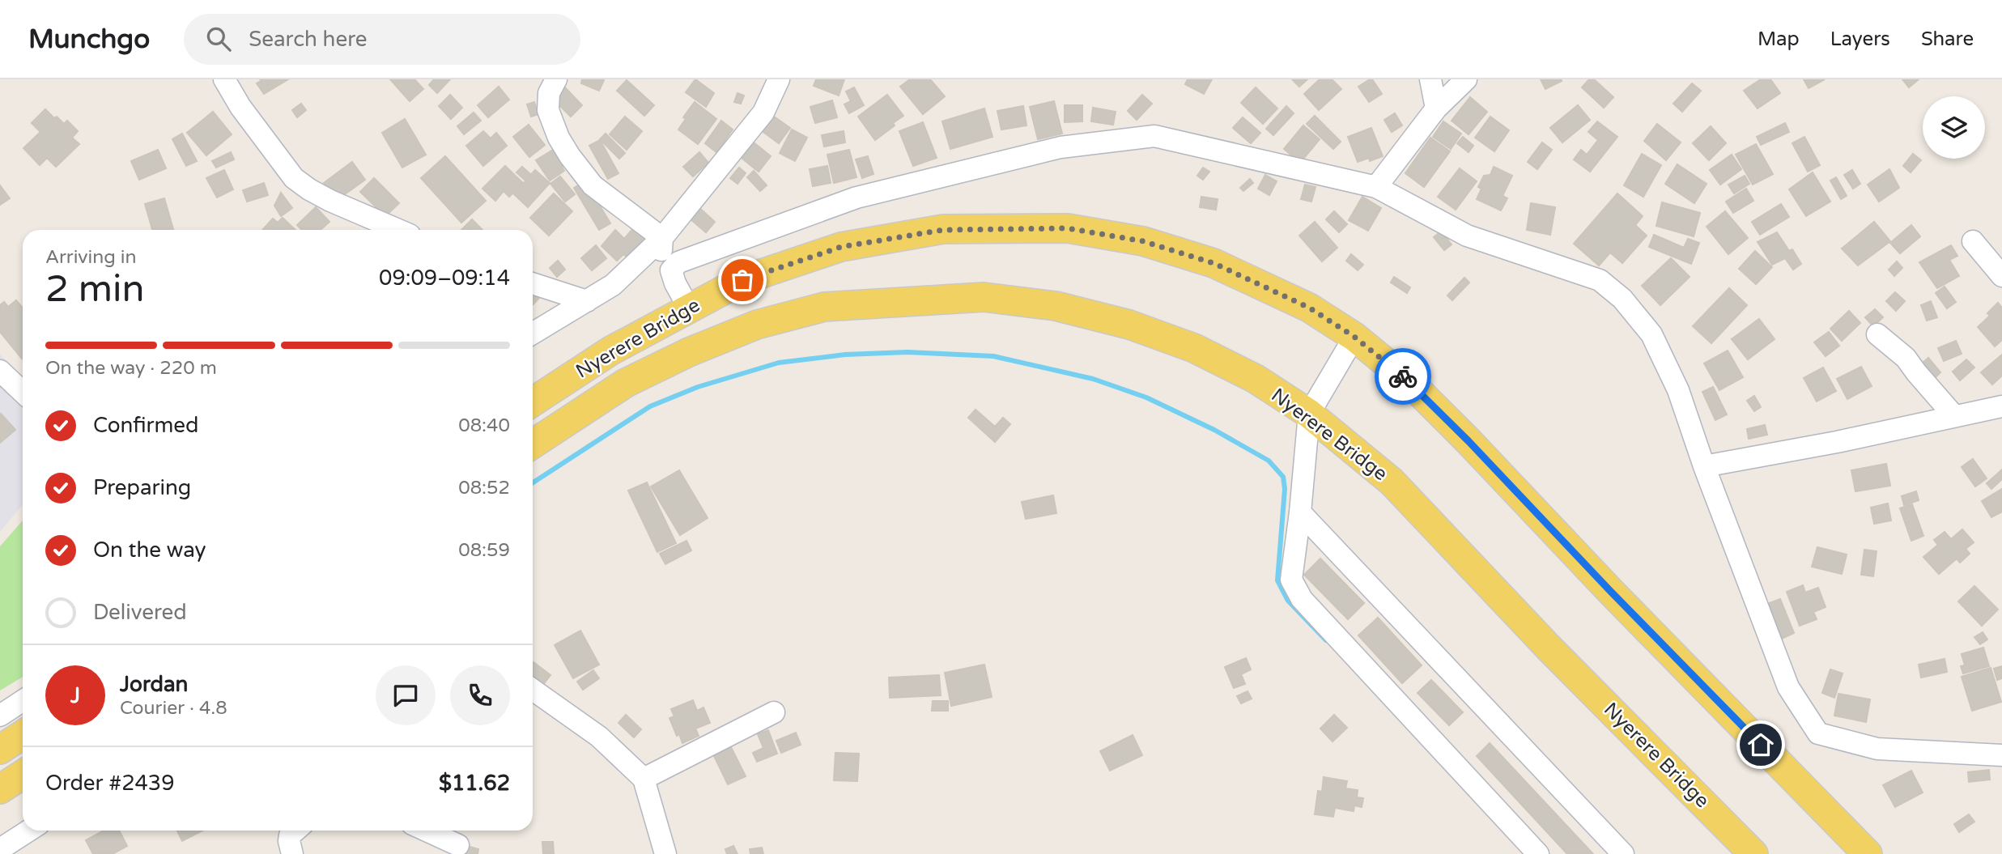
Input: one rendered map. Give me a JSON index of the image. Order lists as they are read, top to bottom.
{
  "streets": {
    "main road": ["Nyerere Bridge"]
  },
  "page": {
    "header": "Munchgo",
    "search": "Search here",
    "nav": ["Map", "Layers", "Share"],
    "heading": ["2 min", "Arriving in", "09:09–09:14"],
    "panel": [
      "Jordan",
      "Courier · 4.8",
      "Order #2439",
      "$11.62"
    ],
    "bar": "On the way · 220 m",
    "list": [
      ["Confirmed", "08:40"],
      ["Preparing", "08:52"],
      ["On the way", "08:59"],
      "Delivered"
    ],
    "round": "J"
  }
}
